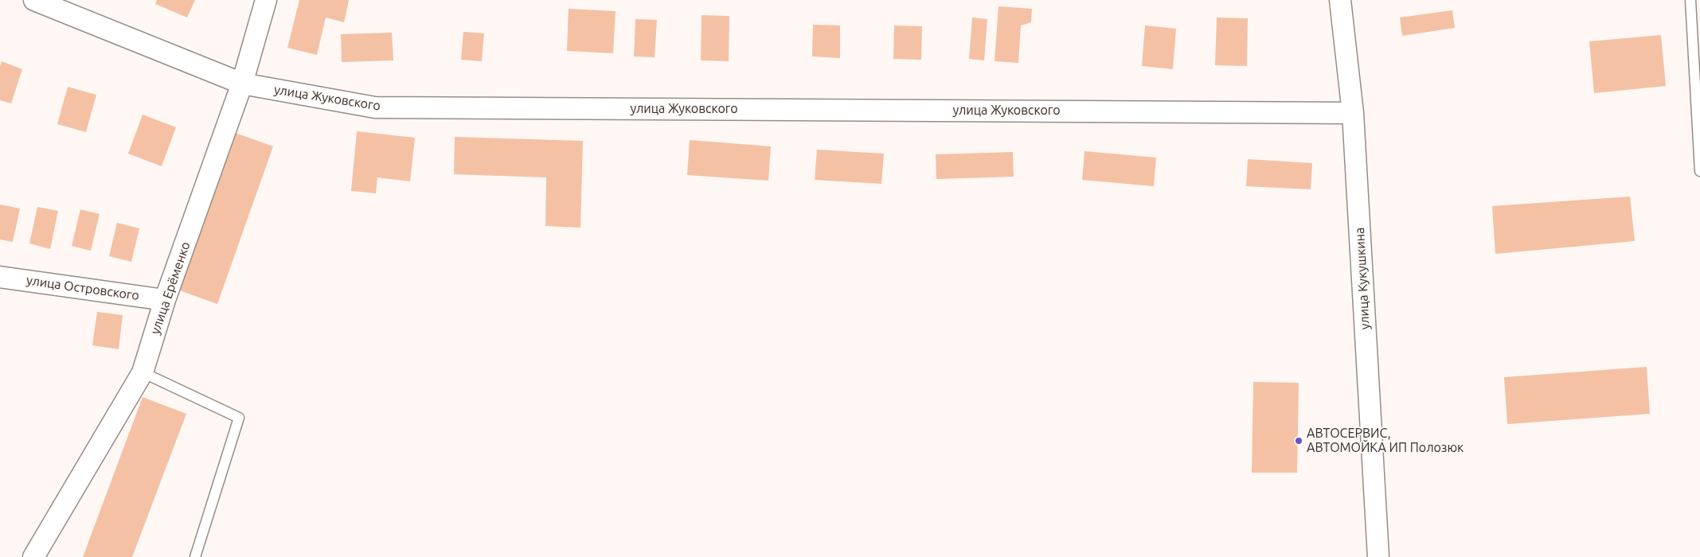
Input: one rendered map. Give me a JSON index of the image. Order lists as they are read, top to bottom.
{
  "streets": {
    "street": [
      "улица Жуковского",
      "улица Кукушкина",
      "улица Островского",
      "улица Ерёменко"
    ]
  },
  "crossings": [
    ["улица Жуковского", "улица Кукушкина"],
    ["улица Жуковского", "улица Ерёменко"],
    ["улица Островского", "улица Ерёменко"]
  ],
  "places": ["АВТОСЕРВИС, АВТОМОЙКА ИП Полозюк"]
}
